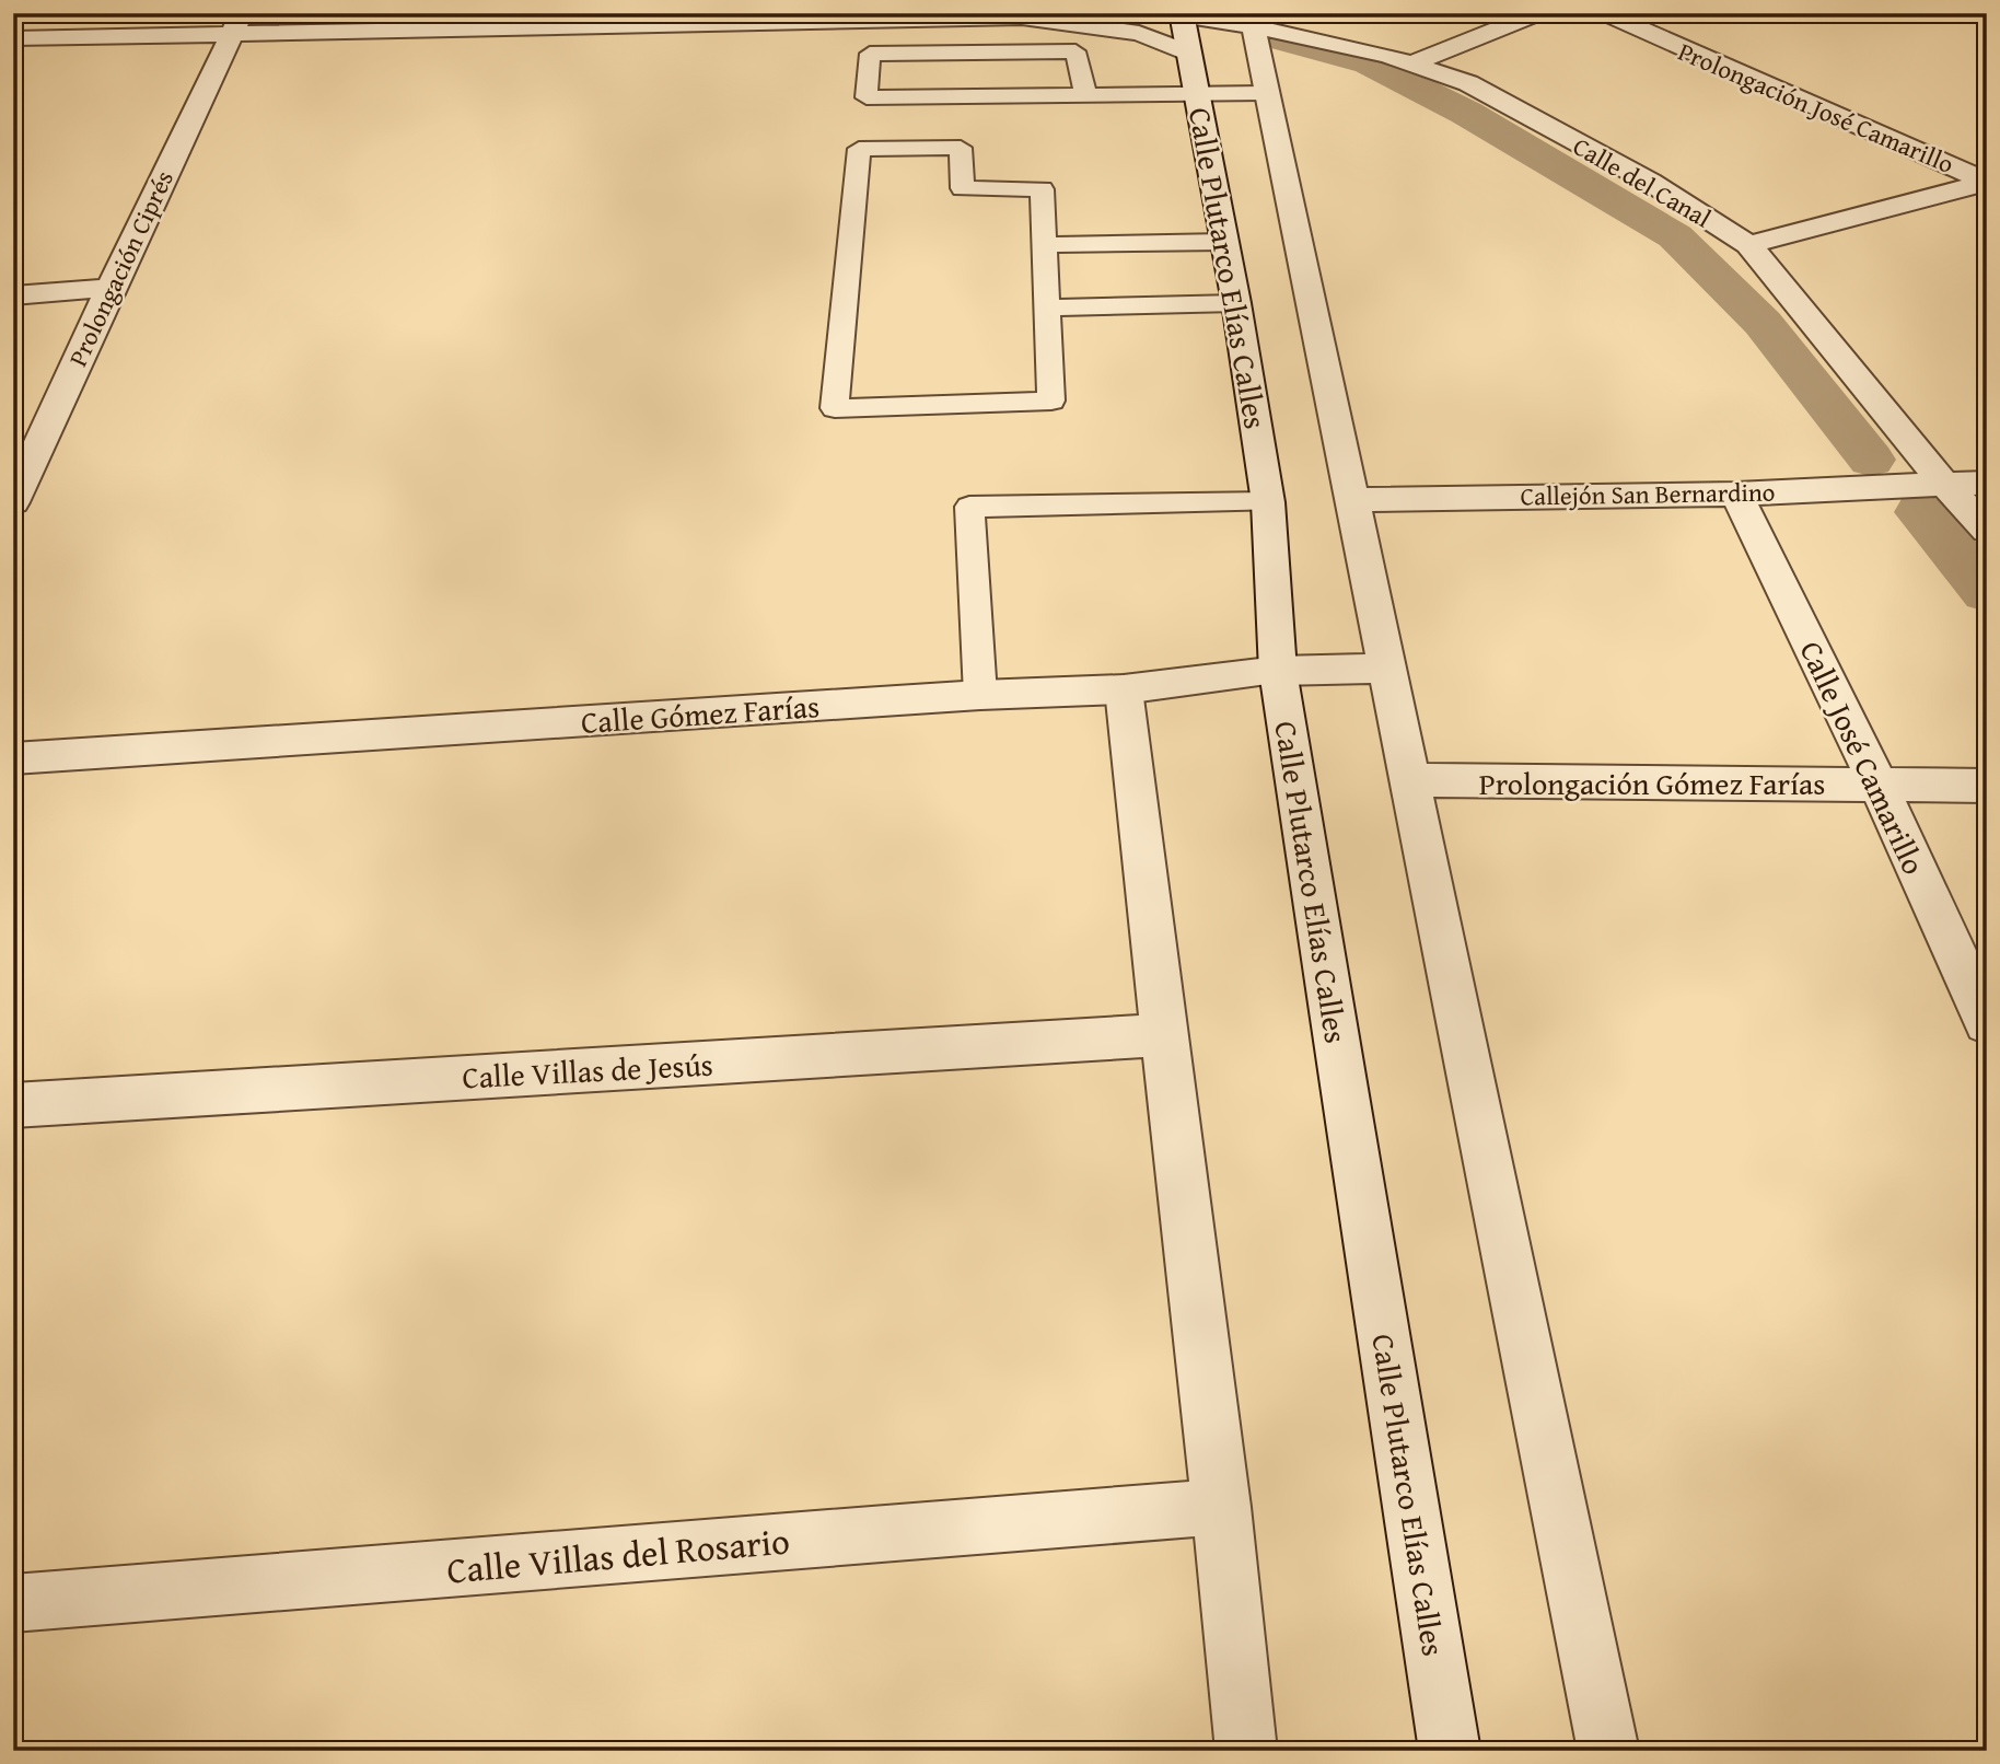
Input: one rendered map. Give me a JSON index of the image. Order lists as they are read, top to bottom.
{
  "streets": {
    "street": [
      "Prolongación José Camarillo",
      "Calle del Canal",
      "Prolongación Ciprés",
      "Calle Plutarco Elías Calles",
      "Callejón San Bernardino",
      "Calle Gómez Farías",
      "Calle José Camarillo",
      "Prolongación Gómez Farías",
      "Calle Villas de Jesús",
      "Calle Villas del Rosario"
    ]
  },
  "crossings": [
    ["Calle del Canal", "Prolongación Ciprés"],
    ["Calle del Canal", "Calle Plutarco Elías Calles"],
    ["Calle del Canal", "Callejón San Bernardino"],
    ["Calle Plutarco Elías Calles", "Calle Gómez Farías"],
    ["Callejón San Bernardino", "Calle José Camarillo"],
    ["Calle José Camarillo", "Prolongación Gómez Farías"]
  ]
}
